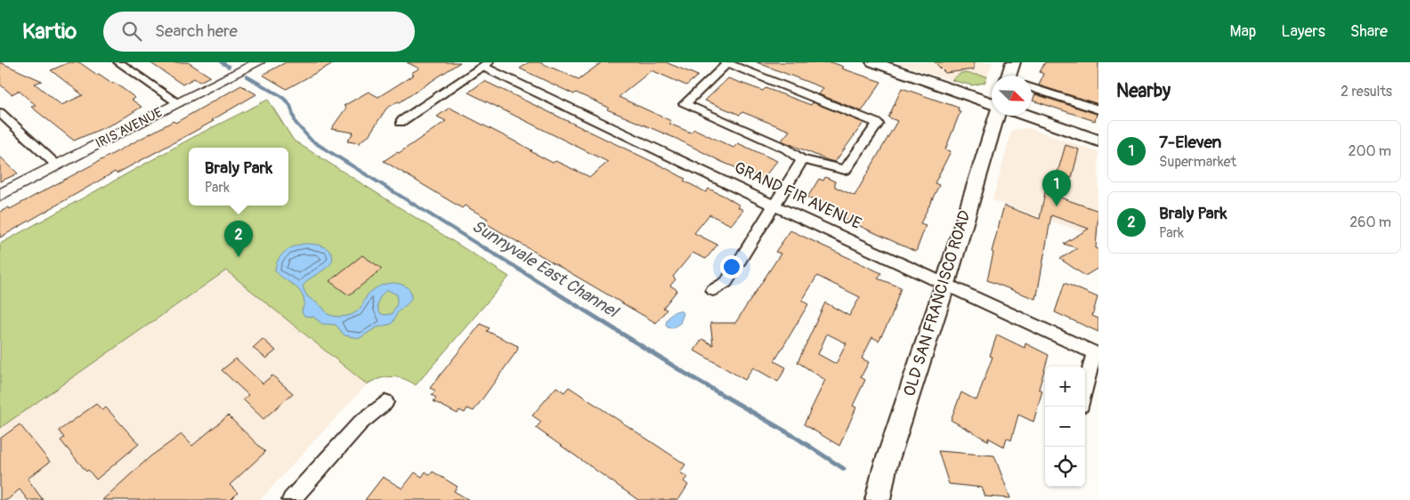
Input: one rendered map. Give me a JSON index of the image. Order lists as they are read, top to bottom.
{
  "streets": {
    "main road": ["OLD SAN FRANCISCO ROAD"],
    "street": ["IRIS AVENUE", "GRAND FIR AVENUE"]
  },
  "crossings": [
    ["GRAND FIR AVENUE", "OLD SAN FRANCISCO ROAD"]
  ],
  "water": ["Sunnyvale East Channel"],
  "north": "bottom right",
  "page": {
    "header": "Kartio",
    "search": "Search here",
    "nav": ["Map", "Layers", "Share"],
    "heading": ["Nearby", "2 results"],
    "list": [
      {
        "mark": "1",
        "name": "7-Eleven",
        "note": "Supermarket",
        "value": "200 m"
      },
      {
        "mark": "2",
        "name": "Braly Park",
        "note": "Park",
        "value": "260 m"
      }
    ],
    "popup": ["Braly Park", "Park"],
    "pins": ["1", "2"],
    "map_buttons": ["+", "−"]
  }
}
